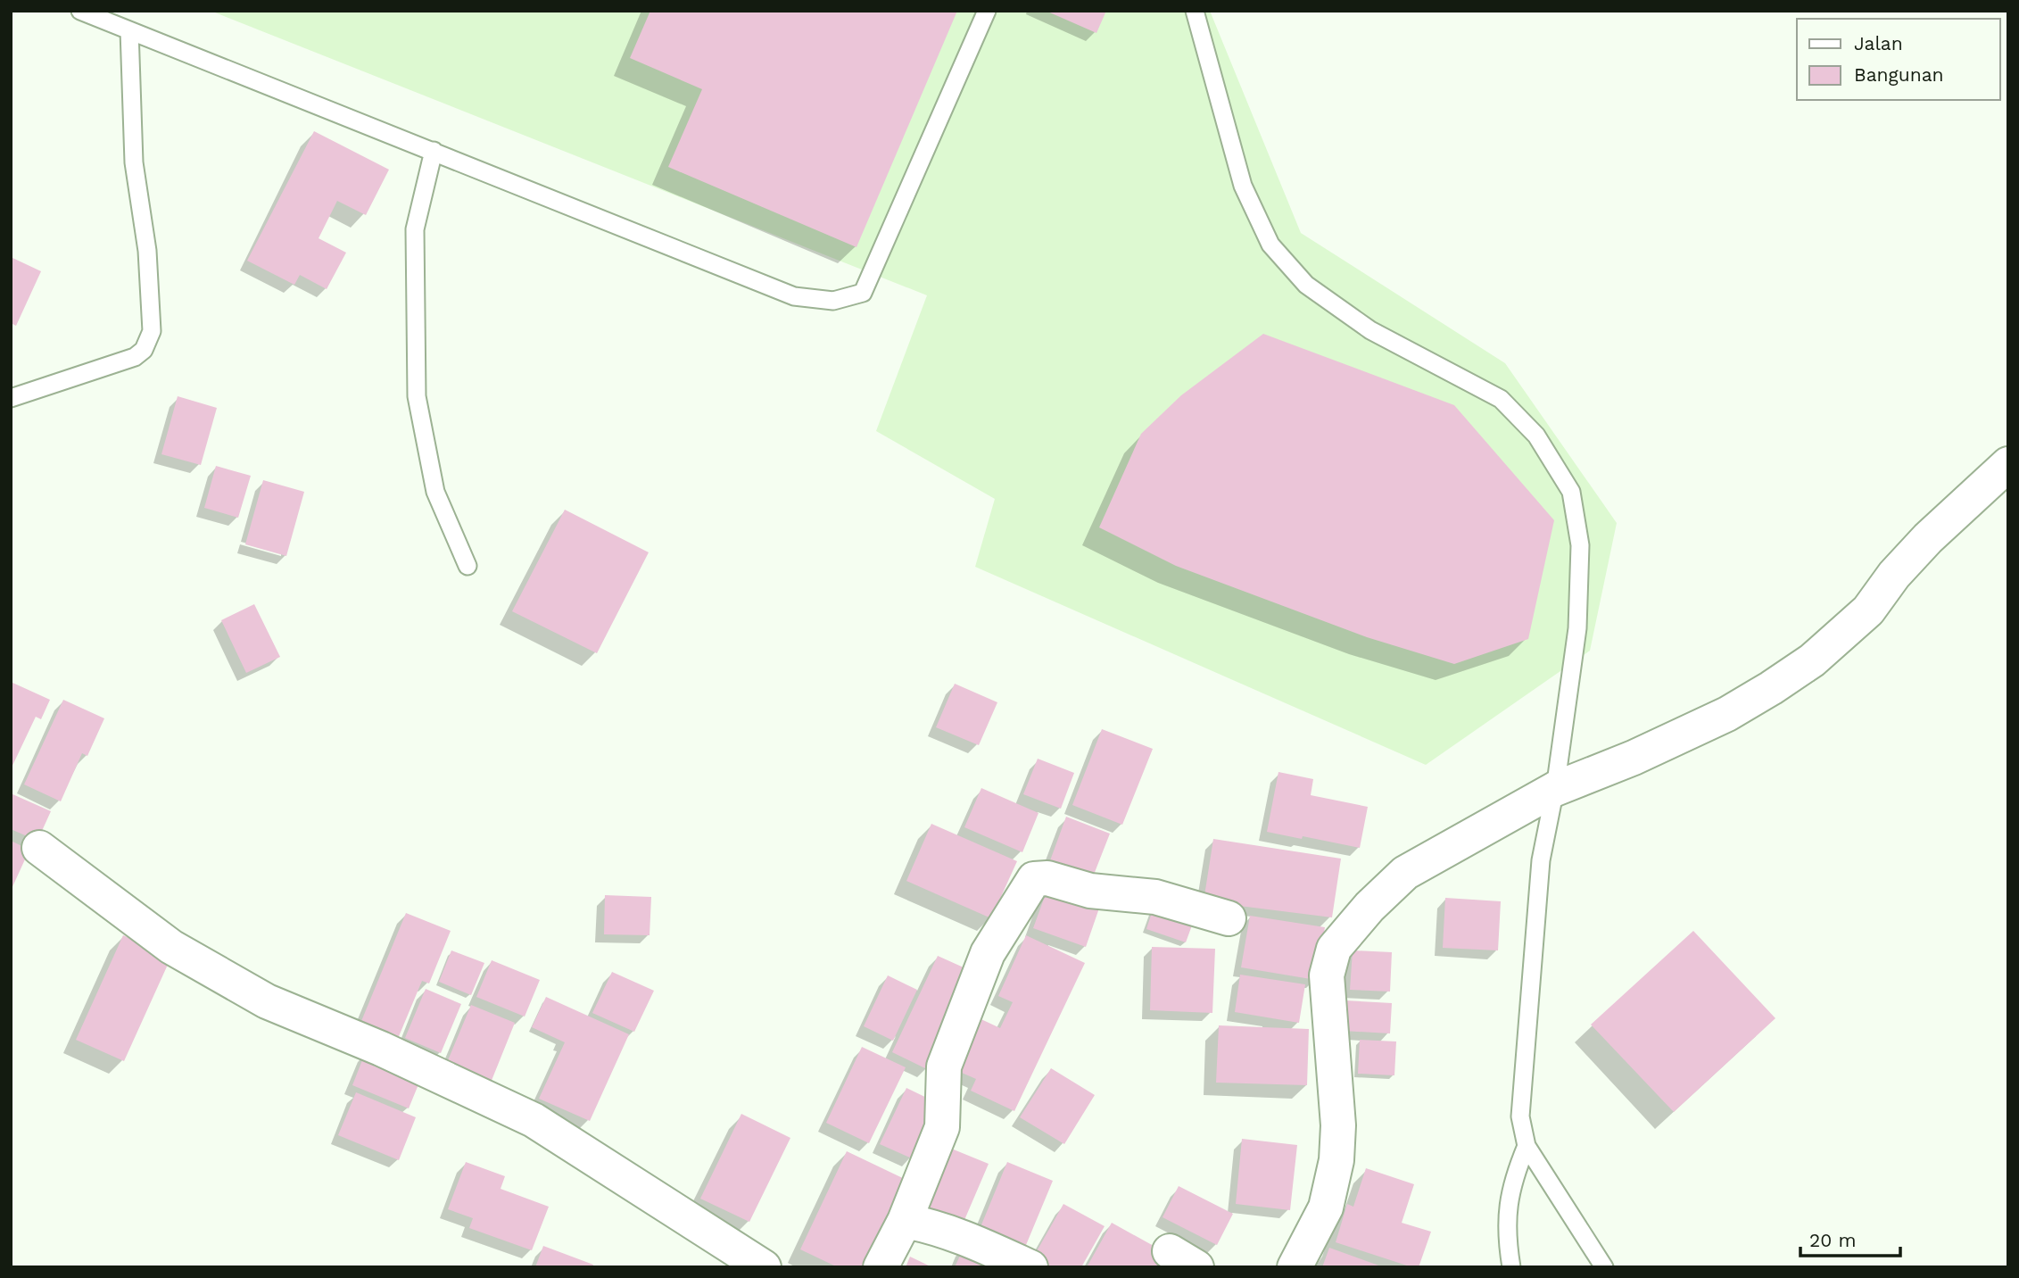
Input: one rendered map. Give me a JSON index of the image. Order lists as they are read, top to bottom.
{
  "legend": ["Jalan", "Bangunan"],
  "scale_bar": "20 m"
}
